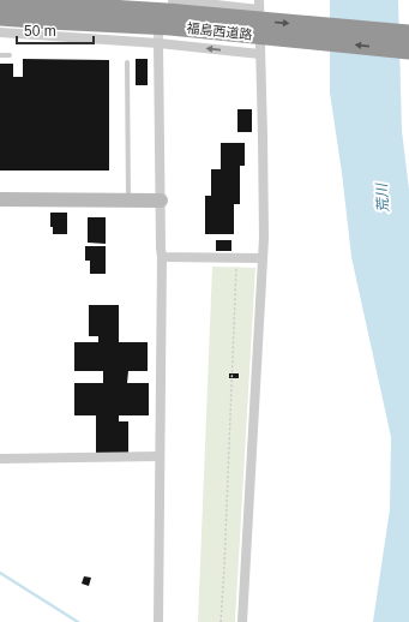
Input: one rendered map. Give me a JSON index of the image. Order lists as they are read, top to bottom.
{
  "streets": {
    "highway": ["福島西道路"]
  },
  "water": ["荒川"],
  "scale_bar": "50 m"
}
